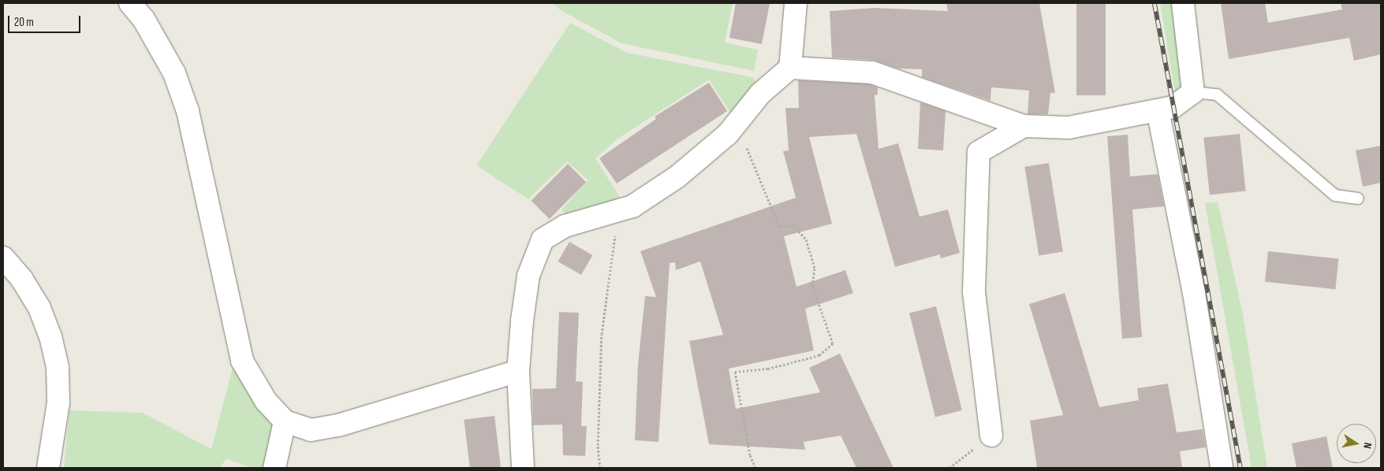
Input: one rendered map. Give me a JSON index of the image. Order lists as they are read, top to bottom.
{
  "scale_bar": "20 m",
  "north": "right"
}
